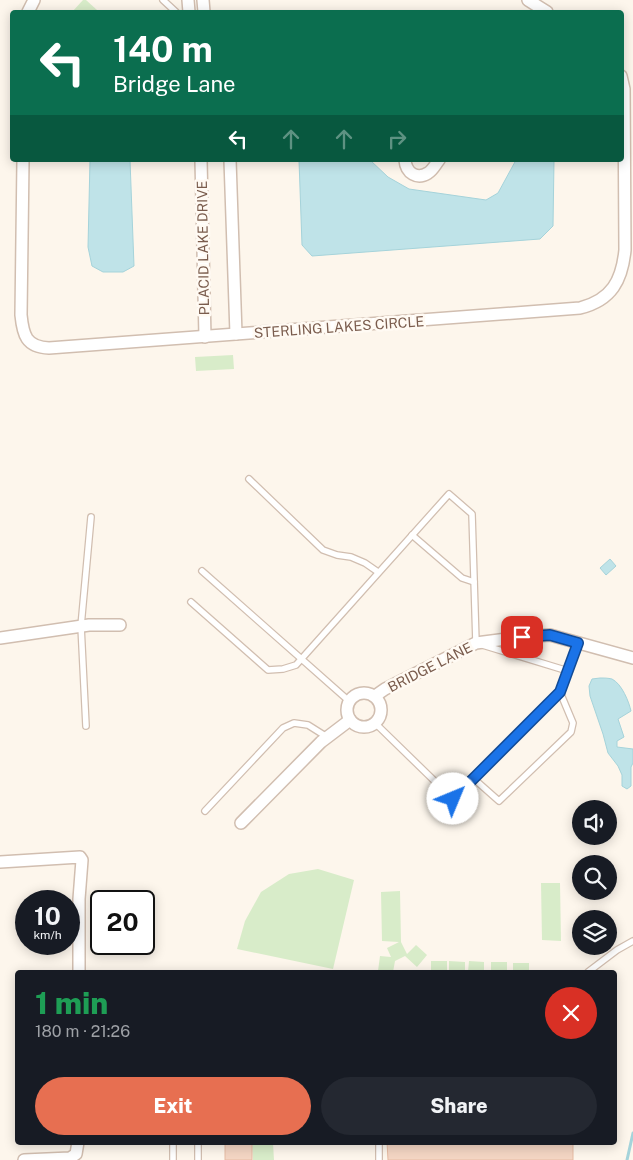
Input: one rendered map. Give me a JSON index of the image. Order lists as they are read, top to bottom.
{
  "streets": {
    "street": ["PLACID LAKE DRIVE", "STERLING LAKES CIRCLE", "BRIDGE LANE"]
  },
  "crossings": [
    ["PLACID LAKE DRIVE", "STERLING LAKES CIRCLE"]
  ],
  "page": {
    "turn": ["140 m", "Bridge Lane"],
    "speed": "10 km/h",
    "limit": "20",
    "heading": ["1 min", "180 m · 21:26"],
    "buttons": ["Exit", "Share"]
  }
}
